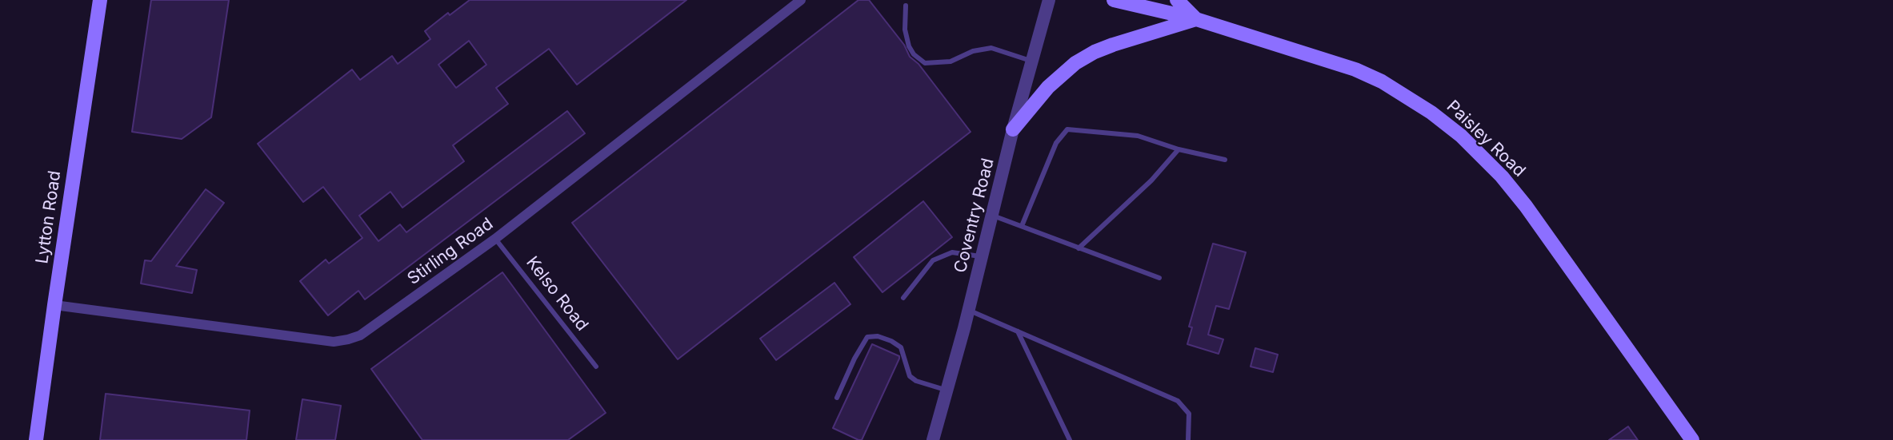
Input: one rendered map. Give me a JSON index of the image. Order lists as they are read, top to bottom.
{
  "streets": {
    "main road": ["Paisley Road", "Lytton Road"],
    "street": ["Coventry Road", "Stirling Road"],
    "lane": ["Kelso Road"]
  },
  "crossings": [
    ["Lytton Road", "Stirling Road"],
    ["Stirling Road", "Kelso Road"]
  ]
}
